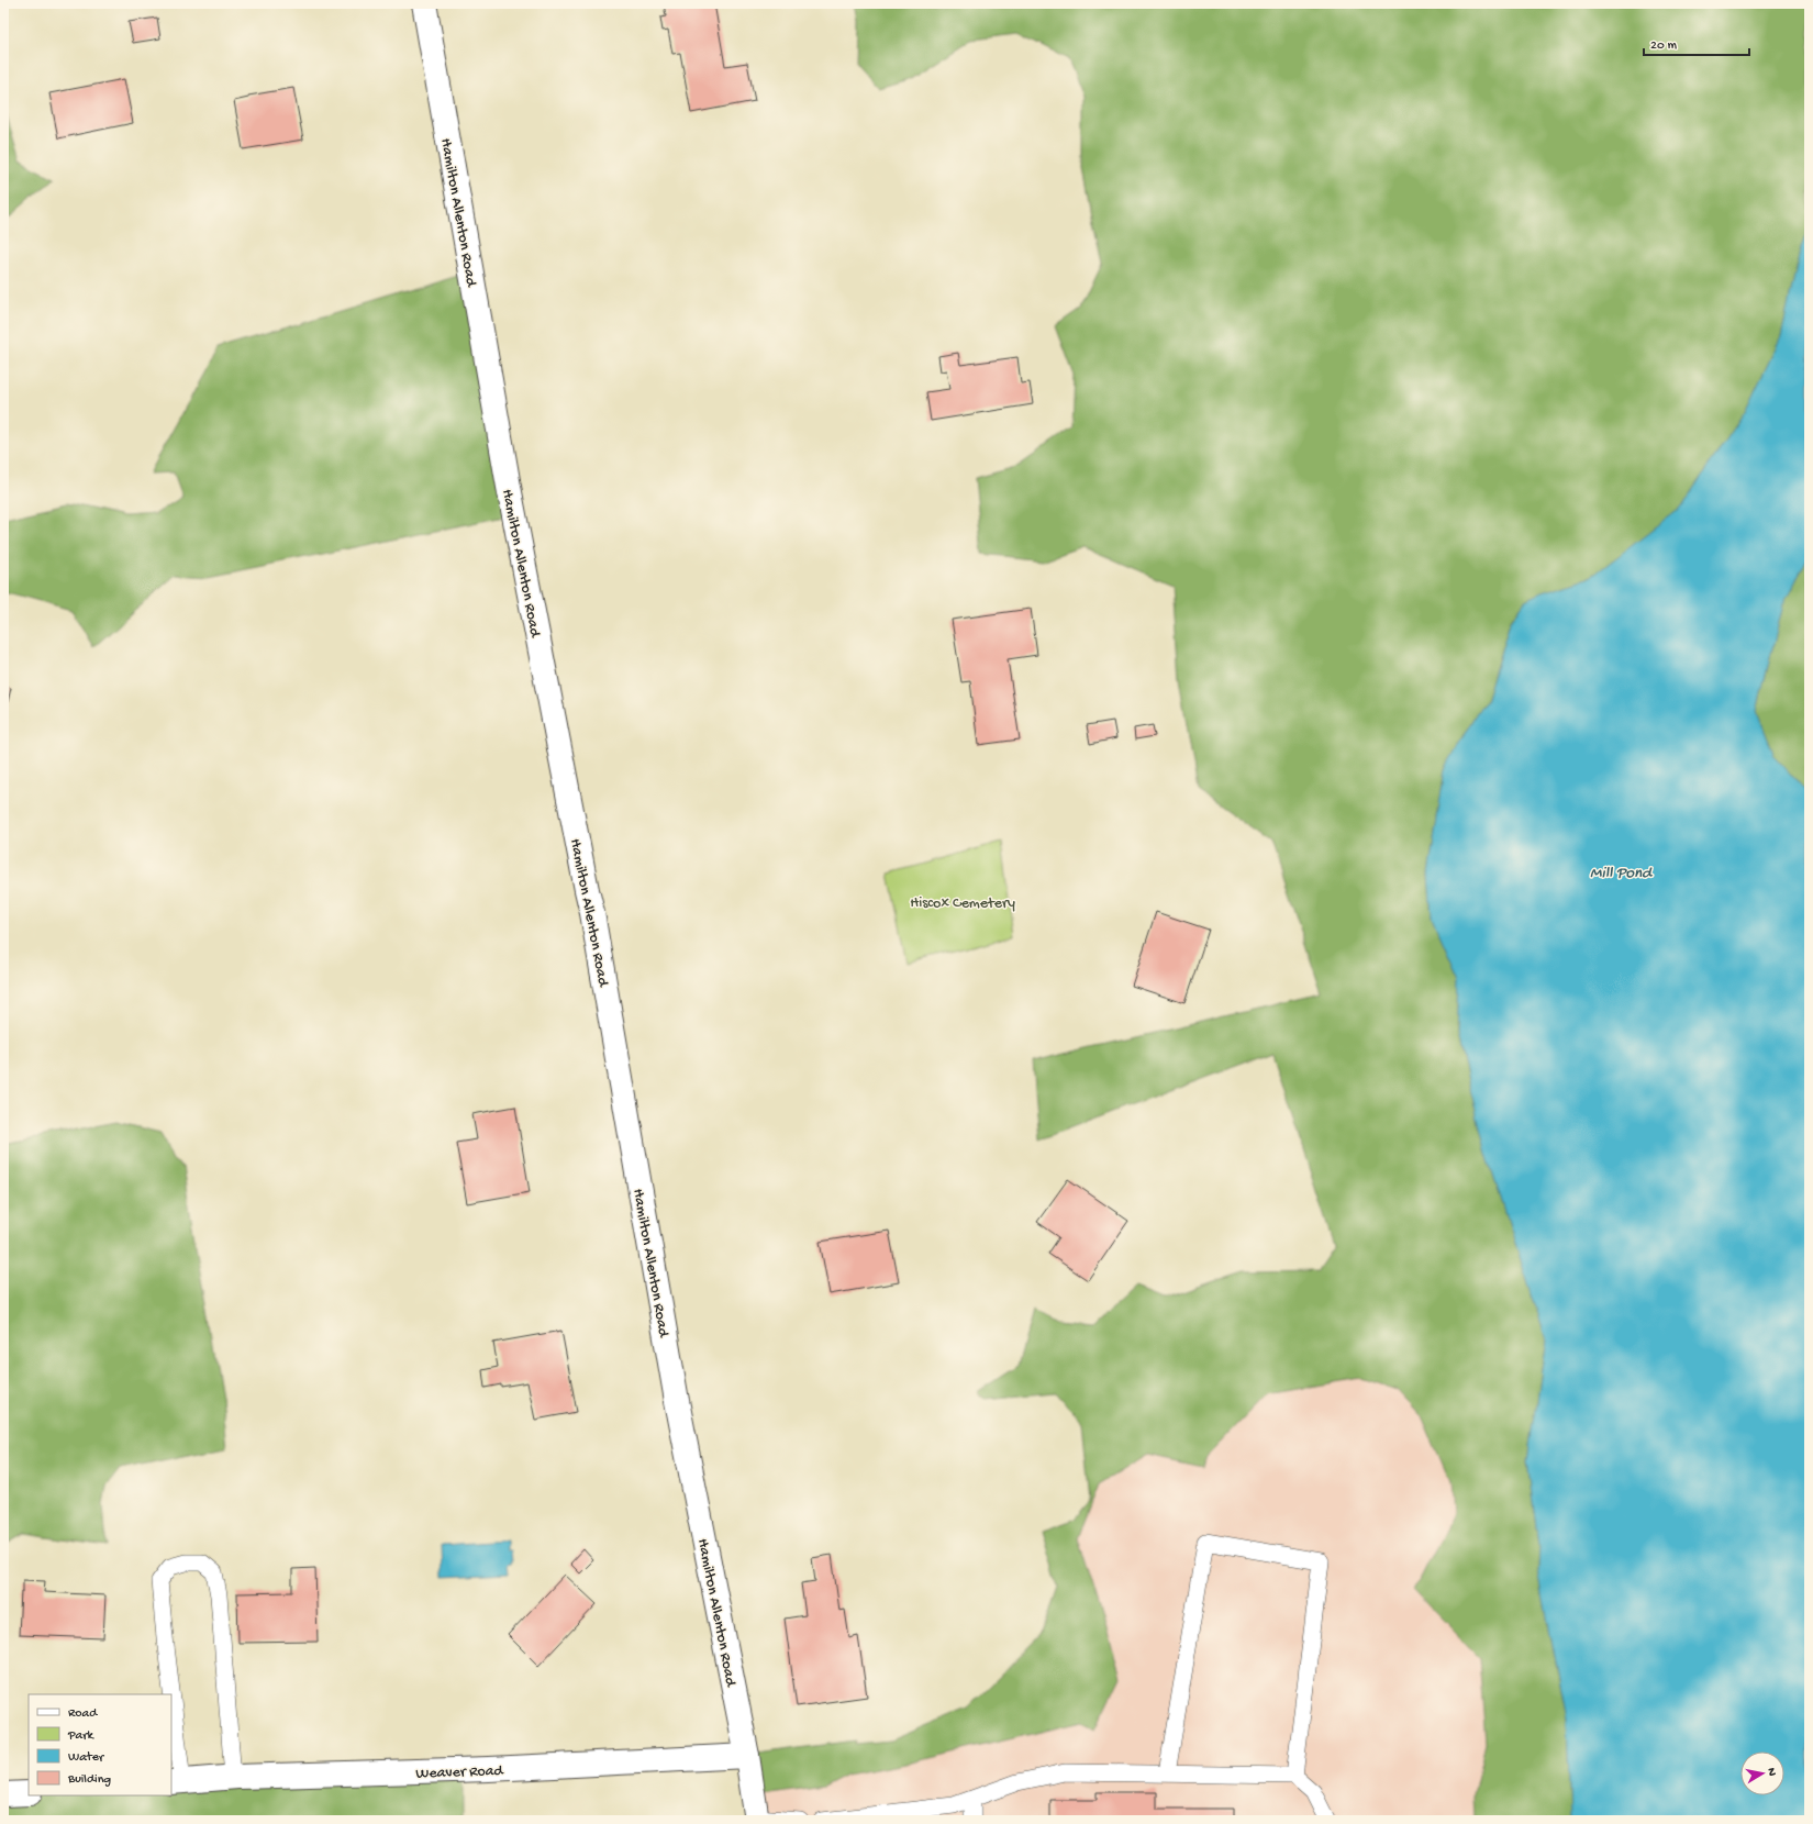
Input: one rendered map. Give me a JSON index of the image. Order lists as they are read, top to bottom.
{
  "streets": {
    "street": ["Hamilton Allenton Road", "Weaver Road"]
  },
  "crossings": [
    ["Hamilton Allenton Road", "Weaver Road"]
  ],
  "water": ["Mill Pond"],
  "parks": ["Hiscox Cemetery"],
  "legend": [
    "Road",
    "Park",
    "Water",
    "Building"
  ],
  "scale_bar": "20 m",
  "north": "right"
}
